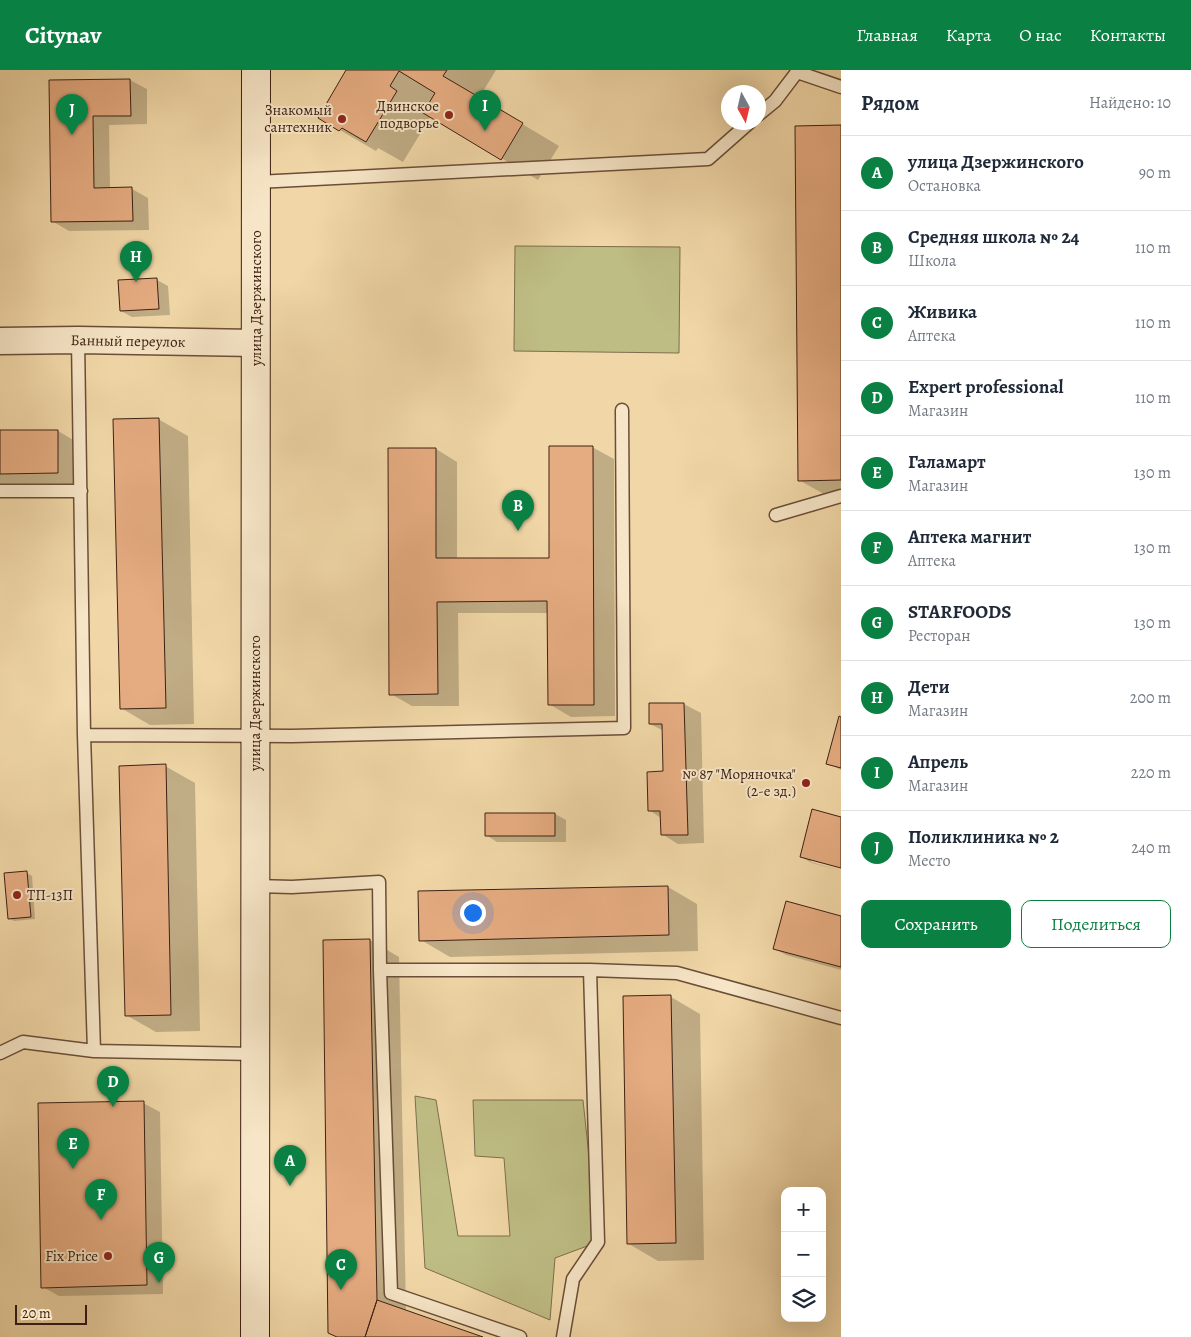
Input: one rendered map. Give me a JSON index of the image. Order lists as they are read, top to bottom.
{
  "streets": {
    "street": ["улица Дзержинского", "Банный переулок"]
  },
  "crossings": [
    ["улица Дзержинского", "Банный переулок"]
  ],
  "places": [
    "Двинское подворье",
    "Знакомый сантехник",
    "№ 87 \"Моряночка\" (2-е зд.)",
    "ТП-13П",
    "Fix Price"
  ],
  "scale_bar": "20 m",
  "north": "bottom",
  "page": {
    "header": "Citynav",
    "nav": [
      "Главная",
      "Карта",
      "О нас",
      "Контакты"
    ],
    "heading": ["Рядом", "Найдено: 10"],
    "pins": [
      "I",
      "J",
      "H",
      "B",
      "D",
      "E",
      "A",
      "F",
      "G",
      "C"
    ],
    "list": [
      {
        "mark": "A",
        "name": "улица Дзержинского",
        "note": "Остановка",
        "value": "90 m"
      },
      {
        "mark": "B",
        "name": "Средняя школа № 24",
        "note": "Школа",
        "value": "110 m"
      },
      {
        "mark": "C",
        "name": "Живика",
        "note": "Аптека",
        "value": "110 m"
      },
      {
        "mark": "D",
        "name": "Expert professional",
        "note": "Магазин",
        "value": "110 m"
      },
      {
        "mark": "E",
        "name": "Галамарт",
        "note": "Магазин",
        "value": "130 m"
      },
      {
        "mark": "F",
        "name": "Аптека магнит",
        "note": "Аптека",
        "value": "130 m"
      },
      {
        "mark": "G",
        "name": "STARFOODS",
        "note": "Ресторан",
        "value": "130 m"
      },
      {
        "mark": "H",
        "name": "Дети",
        "note": "Магазин",
        "value": "200 m"
      },
      {
        "mark": "I",
        "name": "Апрель",
        "note": "Магазин",
        "value": "220 m"
      },
      {
        "mark": "J",
        "name": "Поликлиника № 2",
        "note": "Место",
        "value": "240 m"
      }
    ],
    "buttons": ["Сохранить", "Поделиться"],
    "map_buttons": ["+", "−"],
    "scale": "20 m"
  }
}
